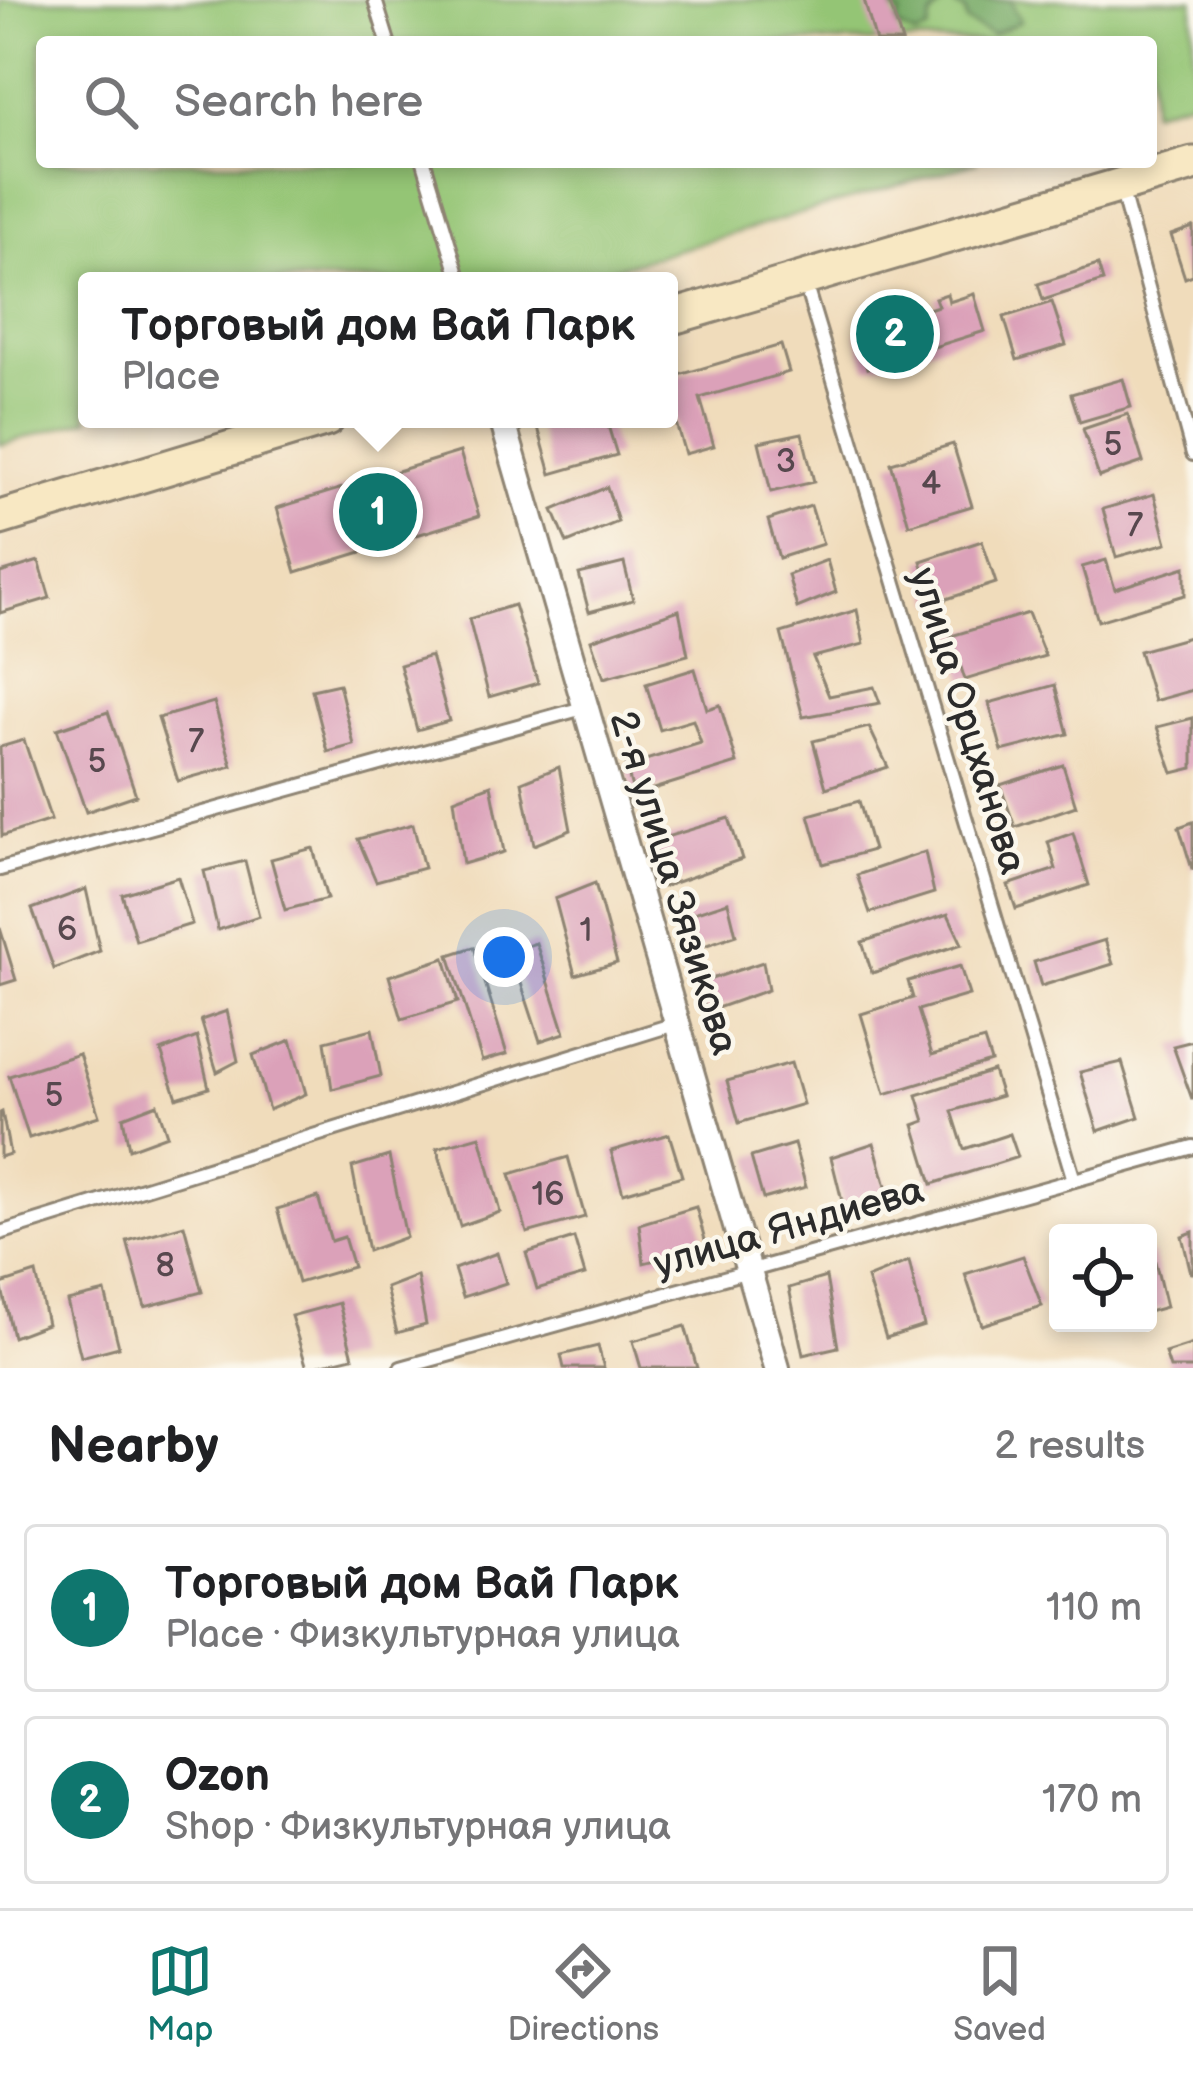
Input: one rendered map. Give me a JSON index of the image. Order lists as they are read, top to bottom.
{
  "streets": {
    "street": ["2-я улица Зязикова"],
    "lane": ["улица Орцханова", "улица Яндиева"]
  },
  "crossings": [
    ["улица Орцханова", "улица Яндиева"],
    ["2-я улица Зязикова", "улица Яндиева"]
  ],
  "house_numbers": [
    "5",
    "3",
    "4",
    "7",
    "7",
    "5",
    "6",
    "1",
    "5",
    "16",
    "8"
  ],
  "page": {
    "search": "Search here",
    "popup": ["Торговый дом Вай Парк", "Place"],
    "pins": ["2", "1"],
    "heading": ["Nearby", "2 results"],
    "list": [
      {
        "mark": "1",
        "name": "Торговый дом Вай Парк",
        "note": "Place · Физкультурная улица",
        "value": "110 m"
      },
      {
        "mark": "2",
        "name": "Ozon",
        "note": "Shop · Физкультурная улица",
        "value": "170 m"
      }
    ],
    "nav": ["Map", "Directions", "Saved"]
  }
}
